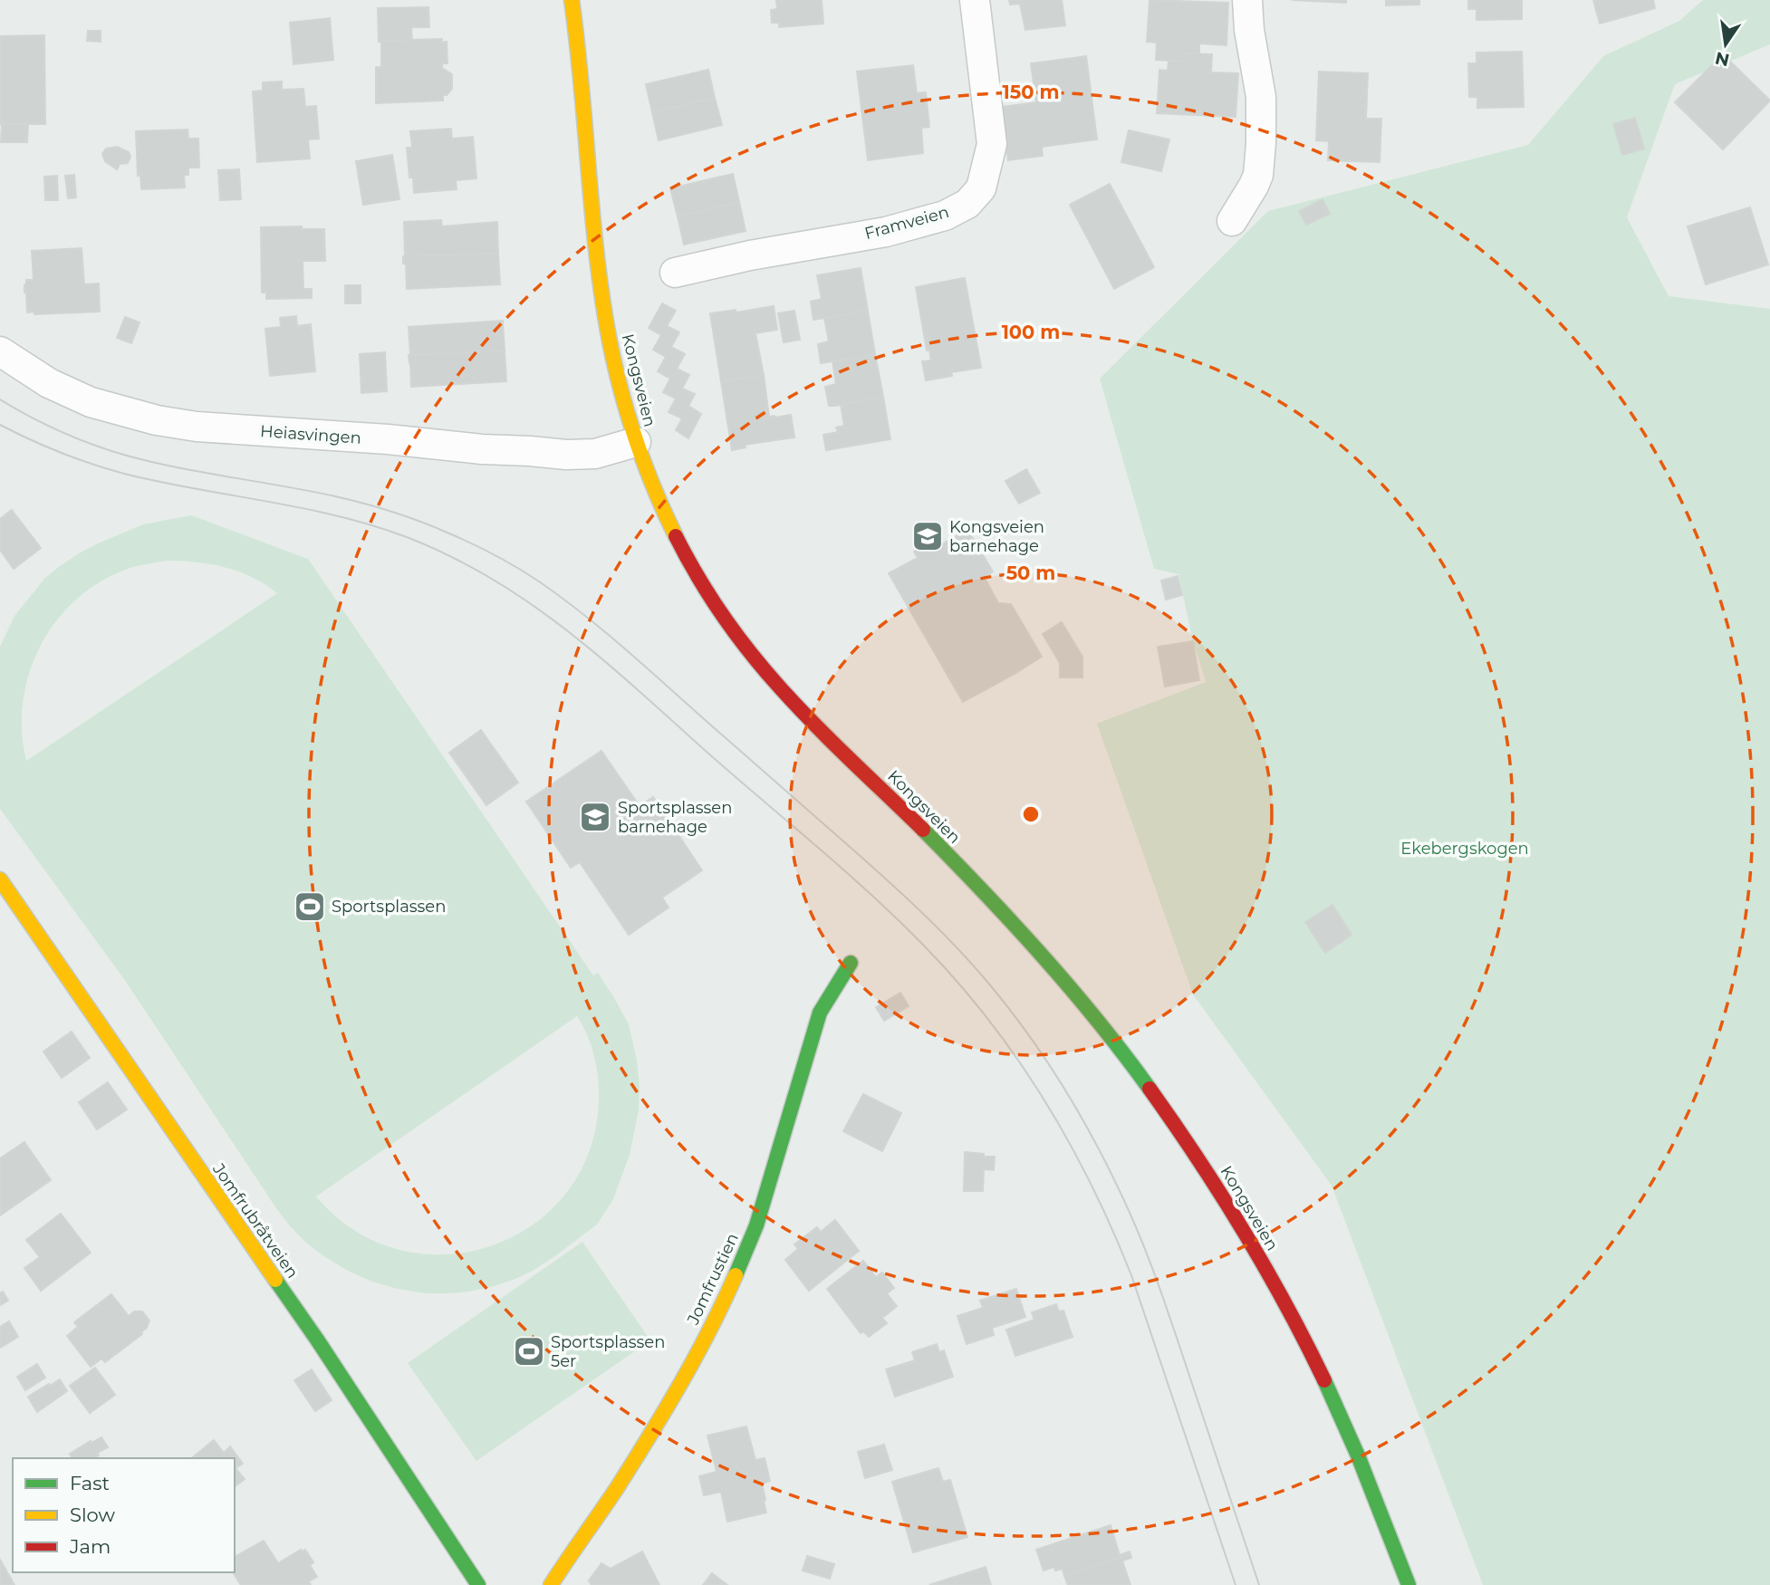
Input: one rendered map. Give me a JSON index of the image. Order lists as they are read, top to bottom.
{
  "streets": {
    "main road": ["Kongsveien", "Jomfrubråtveien", "Jomfrustien"],
    "street": ["Framveien", "Heiasvingen"]
  },
  "crossings": [
    ["Kongsveien", "Heiasvingen"]
  ],
  "parks": ["Ekebergskogen"],
  "places": {
    "school or university": ["Kongsveien barnehage", "Sportsplassen barnehage"],
    "sports": ["Sportsplassen", "Sportsplassen 5er"]
  },
  "legend": ["Fast", "Slow", "Jam"],
  "north": "bottom",
  "rings": ["150 m", "100 m", "50 m"]
}
